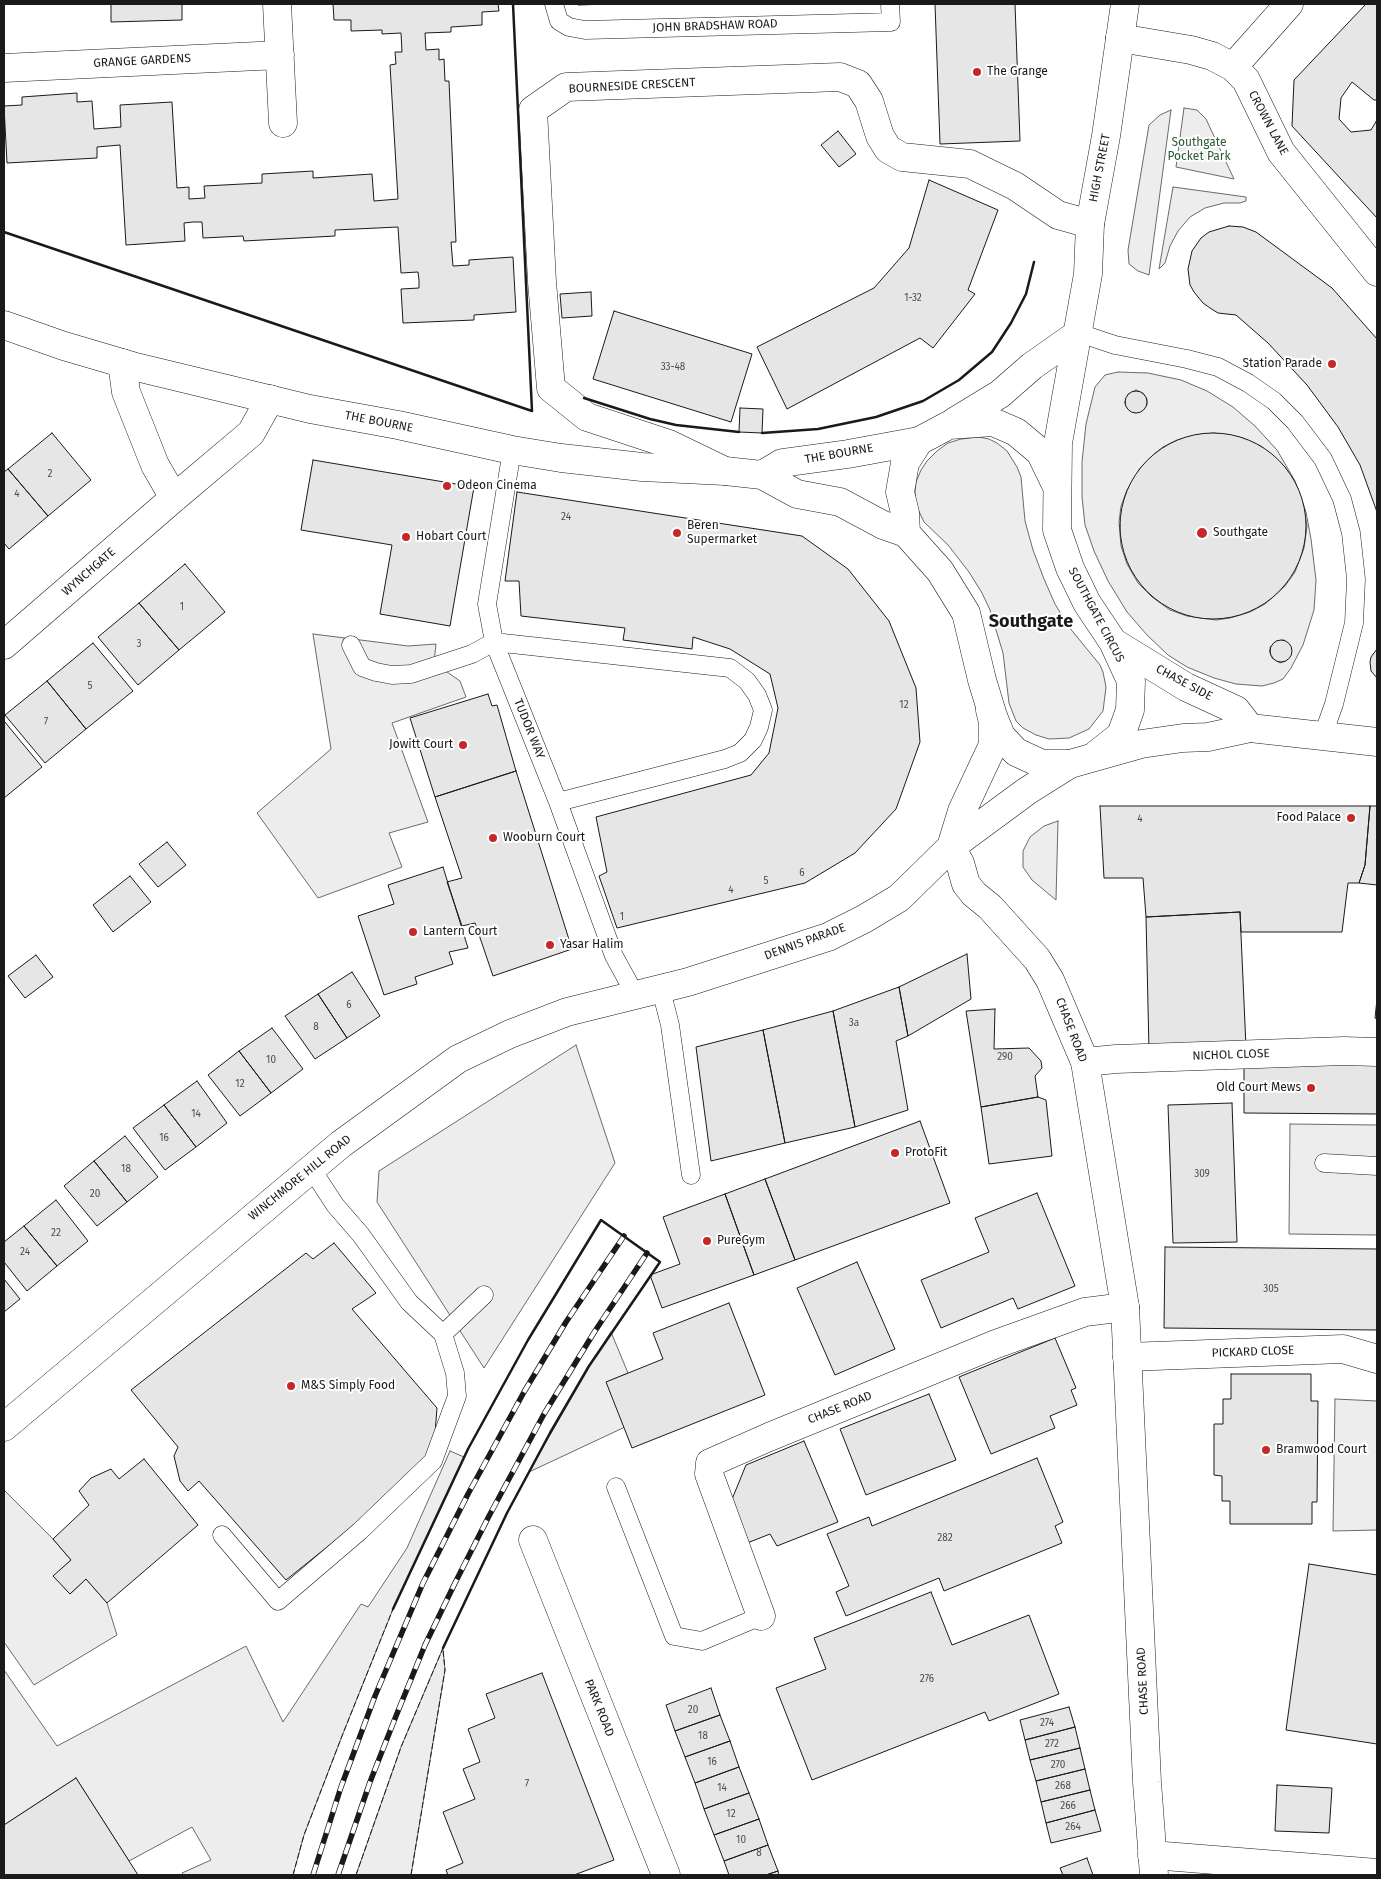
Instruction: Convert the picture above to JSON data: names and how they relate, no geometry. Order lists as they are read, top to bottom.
{
  "streets": {
    "street": [
      "GRANGE GARDENS",
      "BOURNESIDE CRESCENT",
      "CROWN LANE",
      "HIGH STREET",
      "THE BOURNE",
      "WYNCHGATE",
      "SOUTHGATE CIRCUS",
      "CHASE SIDE",
      "DENNIS PARADE",
      "CHASE ROAD",
      "NICHOL CLOSE",
      "WINCHMORE HILL ROAD",
      "PICKARD CLOSE",
      "PARK ROAD"
    ],
    "lane": ["JOHN BRADSHAW ROAD", "TUDOR WAY"]
  },
  "crossings": [
    ["BOURNESIDE CRESCENT", "HIGH STREET"],
    ["BOURNESIDE CRESCENT", "THE BOURNE"],
    ["CROWN LANE", "HIGH STREET"],
    ["HIGH STREET", "SOUTHGATE CIRCUS"],
    ["THE BOURNE", "WYNCHGATE"],
    ["THE BOURNE", "SOUTHGATE CIRCUS"],
    ["THE BOURNE", "TUDOR WAY"],
    ["SOUTHGATE CIRCUS", "CHASE SIDE"],
    ["SOUTHGATE CIRCUS", "DENNIS PARADE"],
    ["TUDOR WAY", "DENNIS PARADE"],
    ["TUDOR WAY", "WINCHMORE HILL ROAD"],
    ["DENNIS PARADE", "CHASE ROAD"],
    ["DENNIS PARADE", "WINCHMORE HILL ROAD"],
    ["CHASE ROAD", "NICHOL CLOSE"],
    ["CHASE ROAD", "PICKARD CLOSE"]
  ],
  "districts": ["Southgate"],
  "parks": ["Southgate Pocket Park"],
  "places": [
    "The Grange",
    "Station Parade",
    "Odeon Cinema",
    "Beren Supermarket",
    "Southgate",
    "Hobart Court",
    "Jowitt Court",
    "Food Palace",
    "Wooburn Court",
    "Lantern Court",
    "Yasar Halim",
    "Old Court Mews",
    "ProtoFit",
    "PureGym",
    "M&S Simply Food",
    "Bramwood Court"
  ],
  "house_numbers": [
    "1-32",
    "33-48",
    "2",
    "4",
    "24",
    "1",
    "3",
    "5",
    "12",
    "7",
    "4",
    "6",
    "5",
    "4",
    "1",
    "6",
    "3a",
    "8",
    "290",
    "10",
    "12",
    "14",
    "16",
    "18",
    "309",
    "20",
    "22",
    "24",
    "305",
    "282",
    "276",
    "20",
    "274",
    "18",
    "272",
    "16",
    "270",
    "7",
    "268",
    "14",
    "266",
    "12",
    "264",
    "10",
    "8"
  ]
}
